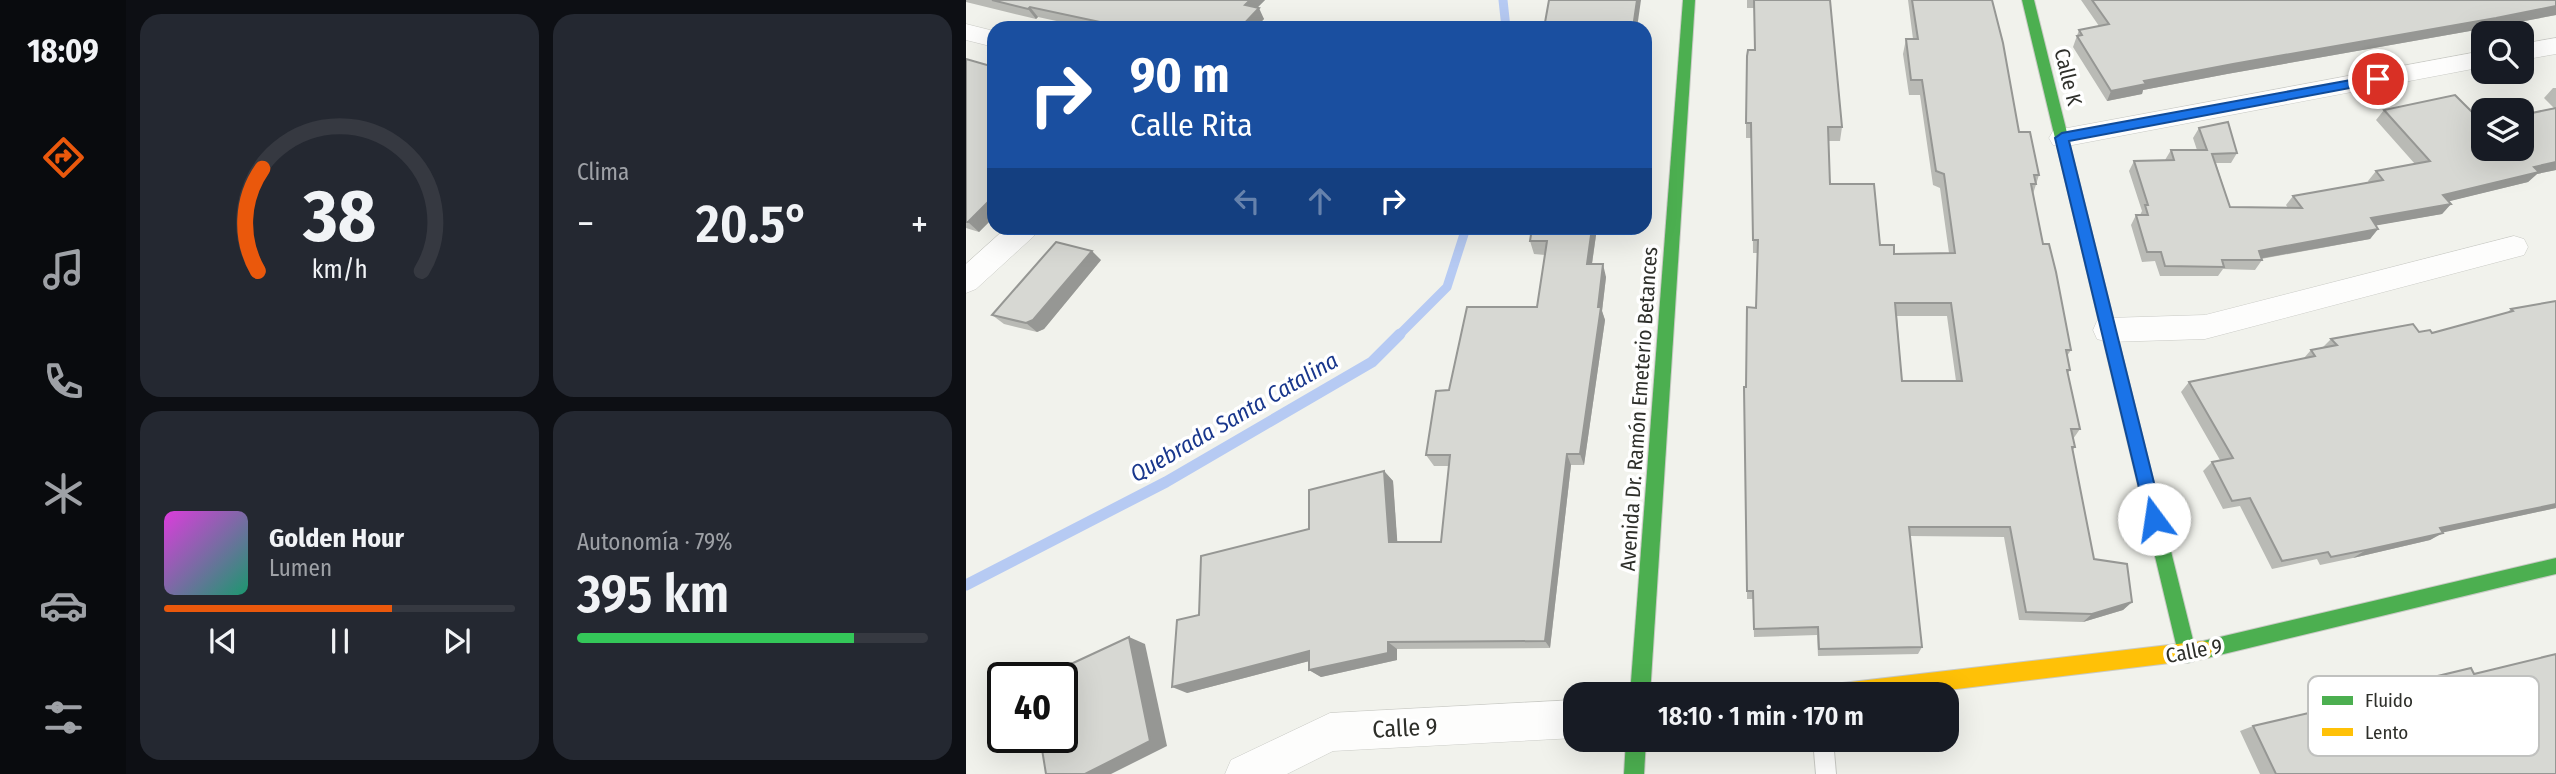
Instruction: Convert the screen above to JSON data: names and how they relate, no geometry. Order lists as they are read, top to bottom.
{
  "streets": {
    "street": ["Calle K", "Avenida Dr. Ramón Emeterio Betances", "Calle 9"]
  },
  "crossings": [
    ["Calle K", "Calle 9"]
  ],
  "water": ["Quebrada Santa Catalina"],
  "legend": ["Fluido", "Lento"],
  "page": {
    "tabs": "18:09",
    "tile": [
      "Clima",
      ["Autonomía · 79%", "395 km"]
    ],
    "turn": ["90 m", "Calle Rita"],
    "heat": ["−", "20.5°", "+"],
    "song": ["Golden Hour", "Lumen"],
    "limit": "40",
    "trip": "18:10 · 1 min · 170 m",
    "gauge": ["38", "km/h"]
  }
}
